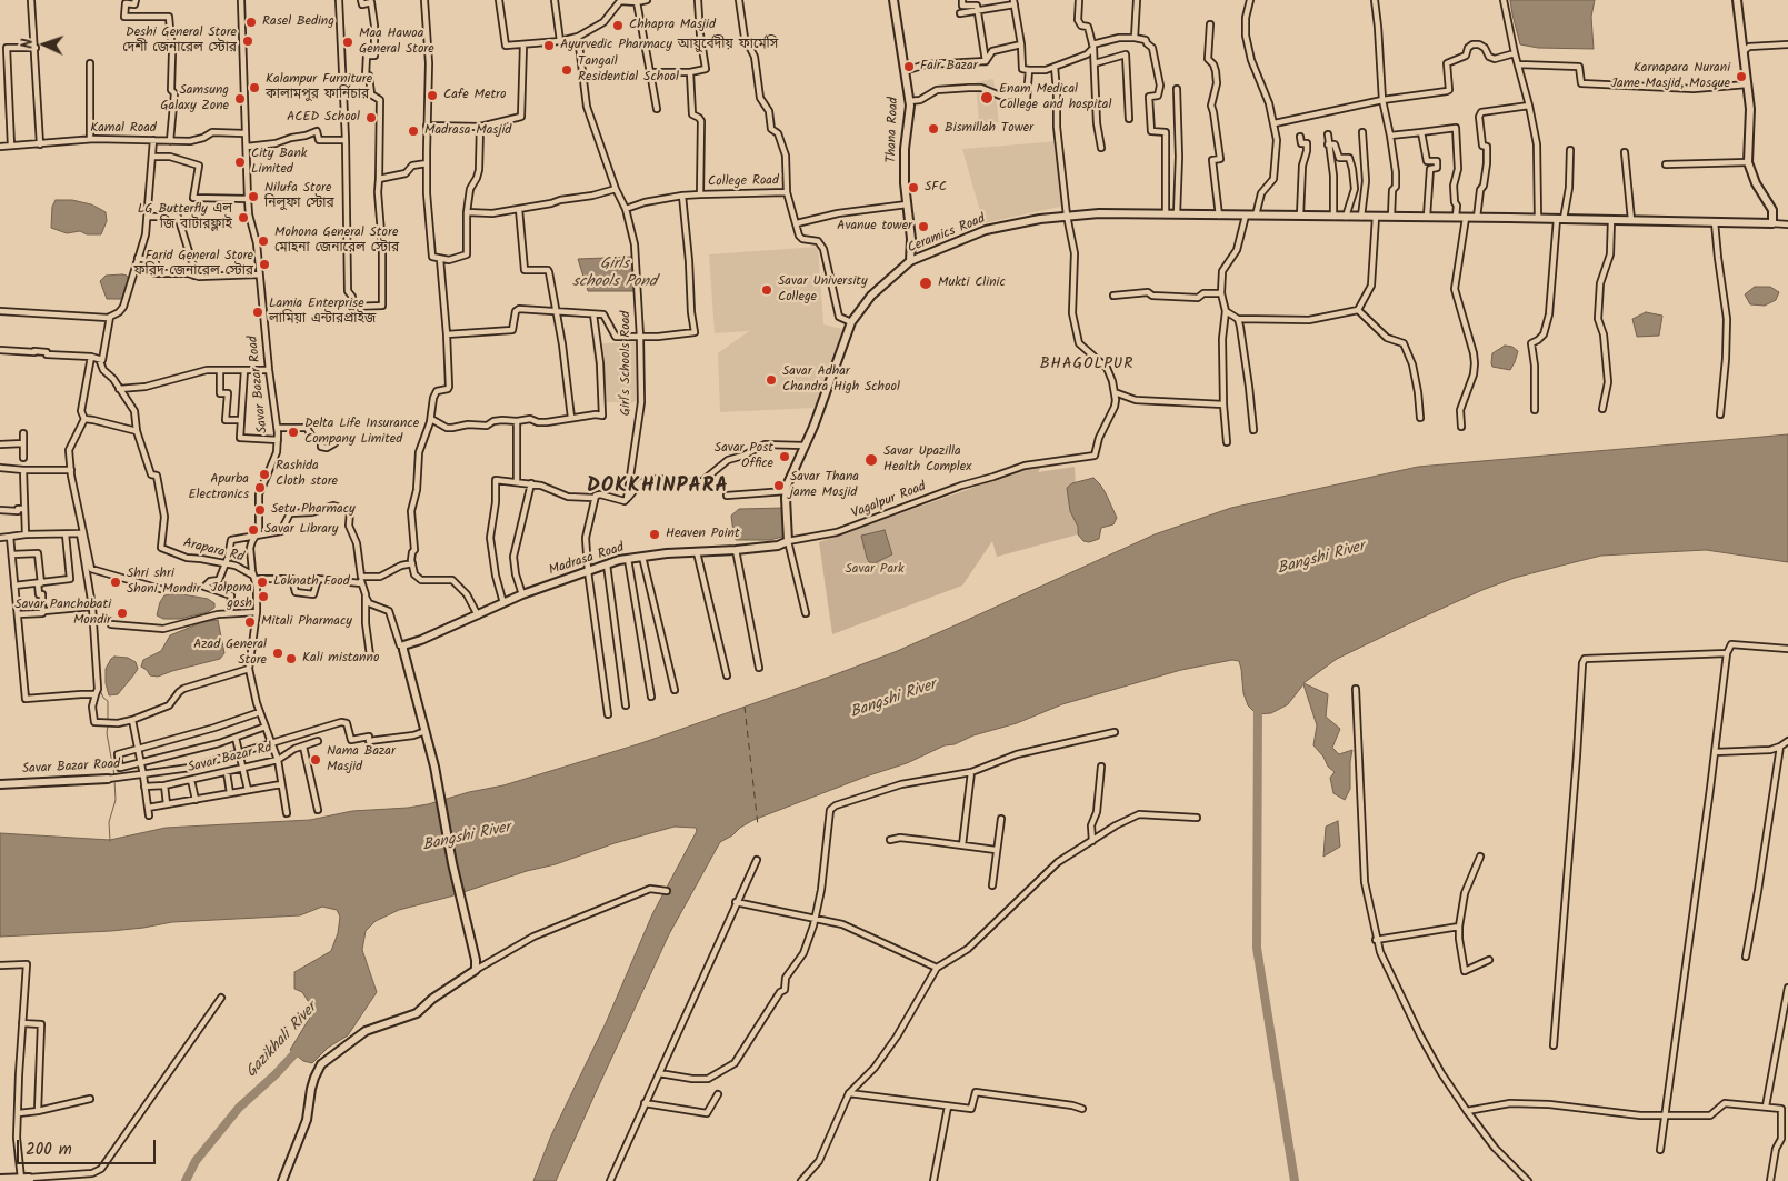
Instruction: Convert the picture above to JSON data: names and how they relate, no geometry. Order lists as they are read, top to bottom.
{
  "streets": {
    "street": [
      "Kamal Road",
      "Thana Road",
      "College Road",
      "Ceramics Road",
      "Girl's Schools Road",
      "Savar Bazar Road",
      "Vagalpur Road",
      "Arapara Rd",
      "Madrasa Road",
      "Savar Bazar Rd"
    ]
  },
  "crossings": [
    ["Kamal Road", "Savar Bazar Road"],
    ["Thana Road", "Ceramics Road"],
    ["College Road", "Ceramics Road"],
    ["Ceramics Road", "Vagalpur Road"],
    ["Ceramics Road", "Madrasa Road"],
    ["Savar Bazar Road", "Arapara Rd"],
    ["Savar Bazar Road", "Savar Bazar Rd"],
    ["Vagalpur Road", "Madrasa Road"]
  ],
  "districts": ["BHAGOLPUR", "DOKKHINPARA"],
  "water": ["Girls schools Pond", "Bangshi River", "Gazikhali River"],
  "parks": ["Savar Park"],
  "places": [
    "Rasel Beding",
    "Chhapra Masjid",
    "Deshi General Store দেশী জেনারেল স্টোর",
    "Maa Hawoa General Store",
    "Ayurvedic Pharmacy আয়ুর্বেদীয় ফার্মেসি",
    "Fair Bazar",
    "Tangail Residential School",
    "Karnapara Nurani Jame Masjid, Mosque",
    "Kalampur Furniture কালামপুর ফার্নিচার",
    "Cafe Metro",
    "Enam Medical College and hospital",
    "Samsung Galaxy Zone",
    "ACED School",
    "Bismillah Tower",
    "Madrasa Masjid",
    "City Bank Limited",
    "SFC",
    "Nilufa Store নিলুফা স্টোর",
    "LG Butterfly এল জি বাটারফ্লাই",
    "Avanue tower",
    "Mohona General Store মোহনা জেনারেল স্টোর",
    "Farid General Store ফরিদ জেনারেল স্টোর",
    "Mukti Clinic",
    "Savar University College",
    "Lamia Enterprise লামিয়া এন্টারপ্রাইজ",
    "Savar Adhar Chandra High School",
    "Delta Life Insurance Company Limited",
    "Savar Post Office",
    "Savar Upazilla Health Complex",
    "Rashida Cloth store",
    "Savar Thana jame Mosjid",
    "Apurba Electronics",
    "Setu Pharmacy",
    "Savar Library",
    "Heaven Point",
    "Shri shri Shoni Mondir",
    "Loknath Food",
    "Jolpona gosh",
    "Savar Panchobati Mondir",
    "Mitali Pharmacy",
    "Azad General Store",
    "Kali mistanno",
    "Nama Bazar Masjid"
  ],
  "scale_bar": "200 m",
  "north": "left"
}
